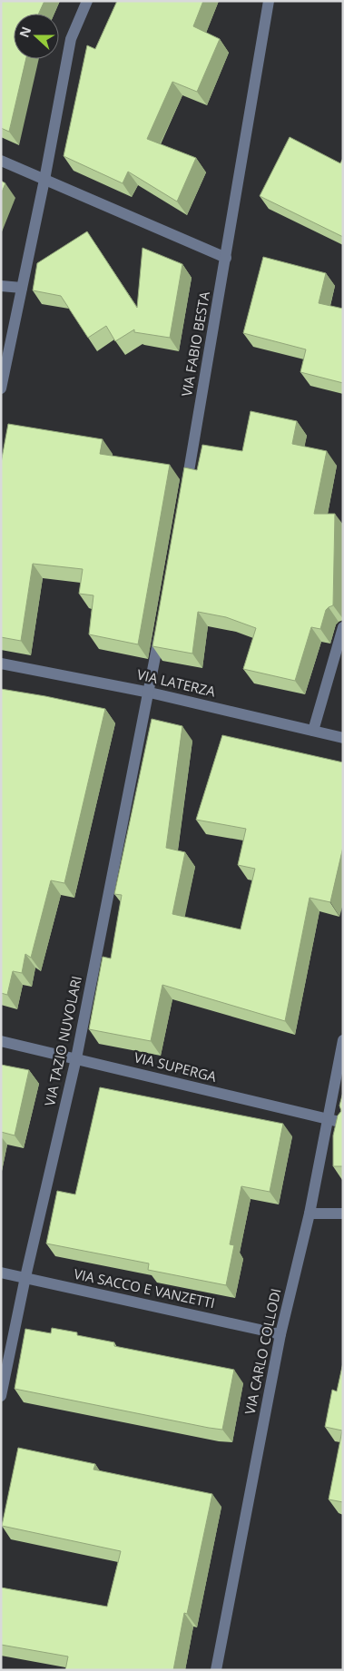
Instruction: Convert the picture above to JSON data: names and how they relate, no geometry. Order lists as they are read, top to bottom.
{
  "streets": {
    "street": [
      "VIA FABIO BESTA",
      "VIA LATERZA",
      "VIA TAZIO NUVOLARI",
      "VIA SUPERGA",
      "VIA SACCO E VANZETTI",
      "VIA CARLO COLLODI"
    ]
  },
  "crossings": [
    ["VIA LATERZA", "VIA TAZIO NUVOLARI"],
    ["VIA TAZIO NUVOLARI", "VIA SUPERGA"],
    ["VIA TAZIO NUVOLARI", "VIA SACCO E VANZETTI"],
    ["VIA SUPERGA", "VIA CARLO COLLODI"],
    ["VIA SACCO E VANZETTI", "VIA CARLO COLLODI"]
  ],
  "north": "left"
}
